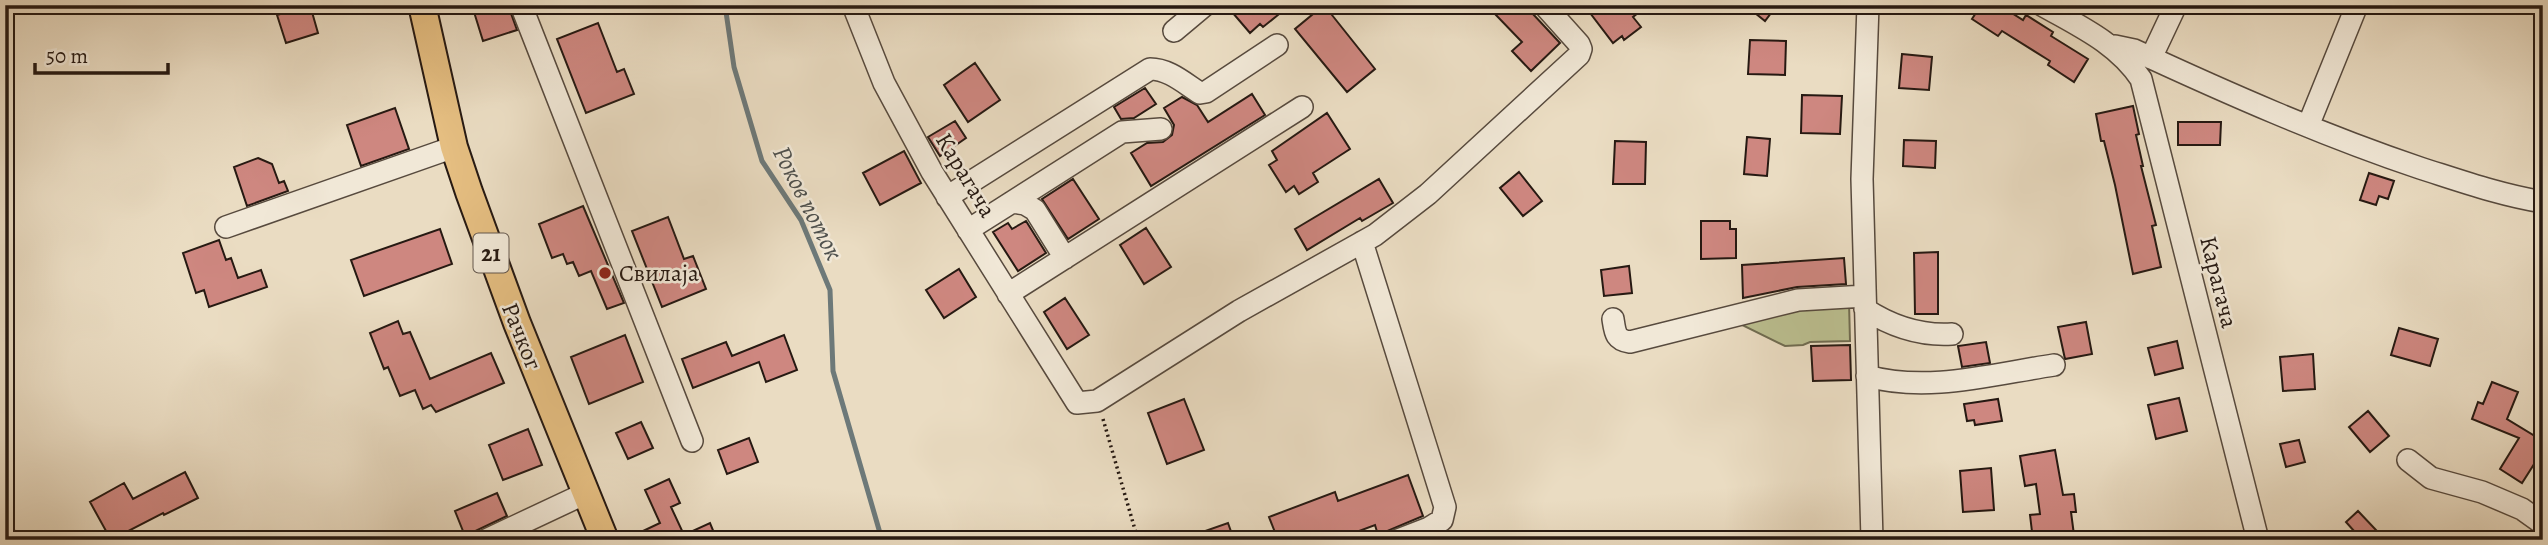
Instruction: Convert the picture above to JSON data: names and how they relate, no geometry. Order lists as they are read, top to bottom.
{
  "streets": {
    "main road": ["21", "Рачког"],
    "street": ["Карагача"]
  },
  "water": ["Роков поток"],
  "places": ["Свилаја"],
  "scale_bar": "50 m"
}
